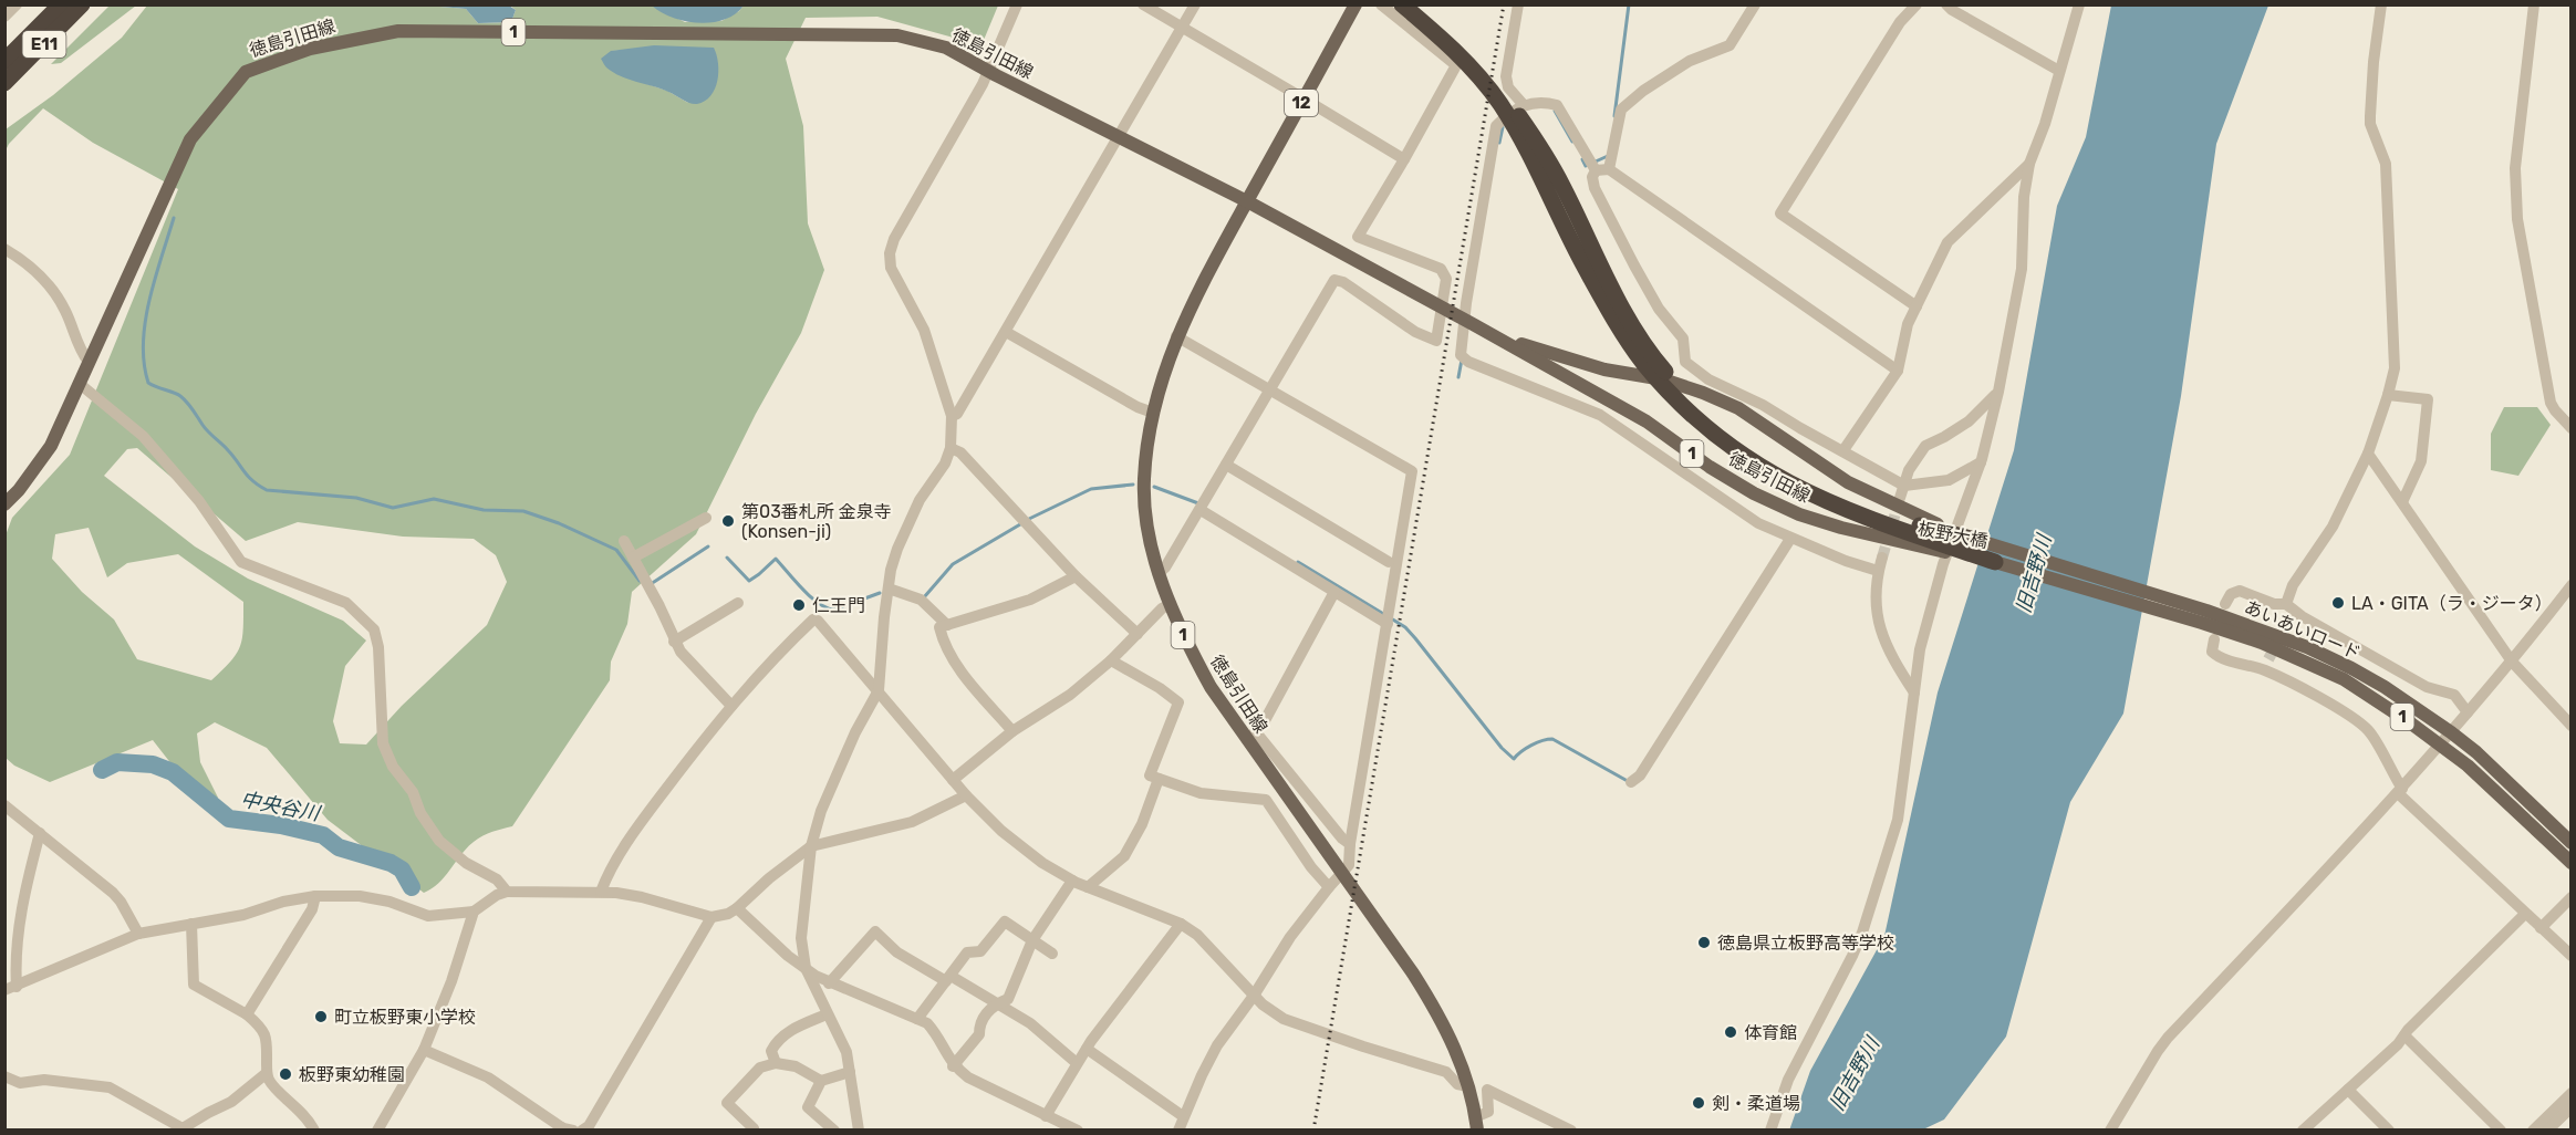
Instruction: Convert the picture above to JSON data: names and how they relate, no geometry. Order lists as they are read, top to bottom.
{
  "streets": {
    "highway": ["E11"],
    "main road": [
      "1",
      "徳島引田線",
      "12",
      "あいあいロード"
    ]
  },
  "crossings": [
    ["徳島引田線", "12"]
  ],
  "water": ["旧吉野川", "中央谷川"],
  "places": [
    "第03番札所 金泉寺 (Konsen-ji)",
    "LA・GITA（ラ・ジータ）",
    "仁王門",
    "徳島県立板野高等学校",
    "町立板野東小学校",
    "体育館",
    "板野東幼稚園",
    "剣・柔道場"
  ]
}
